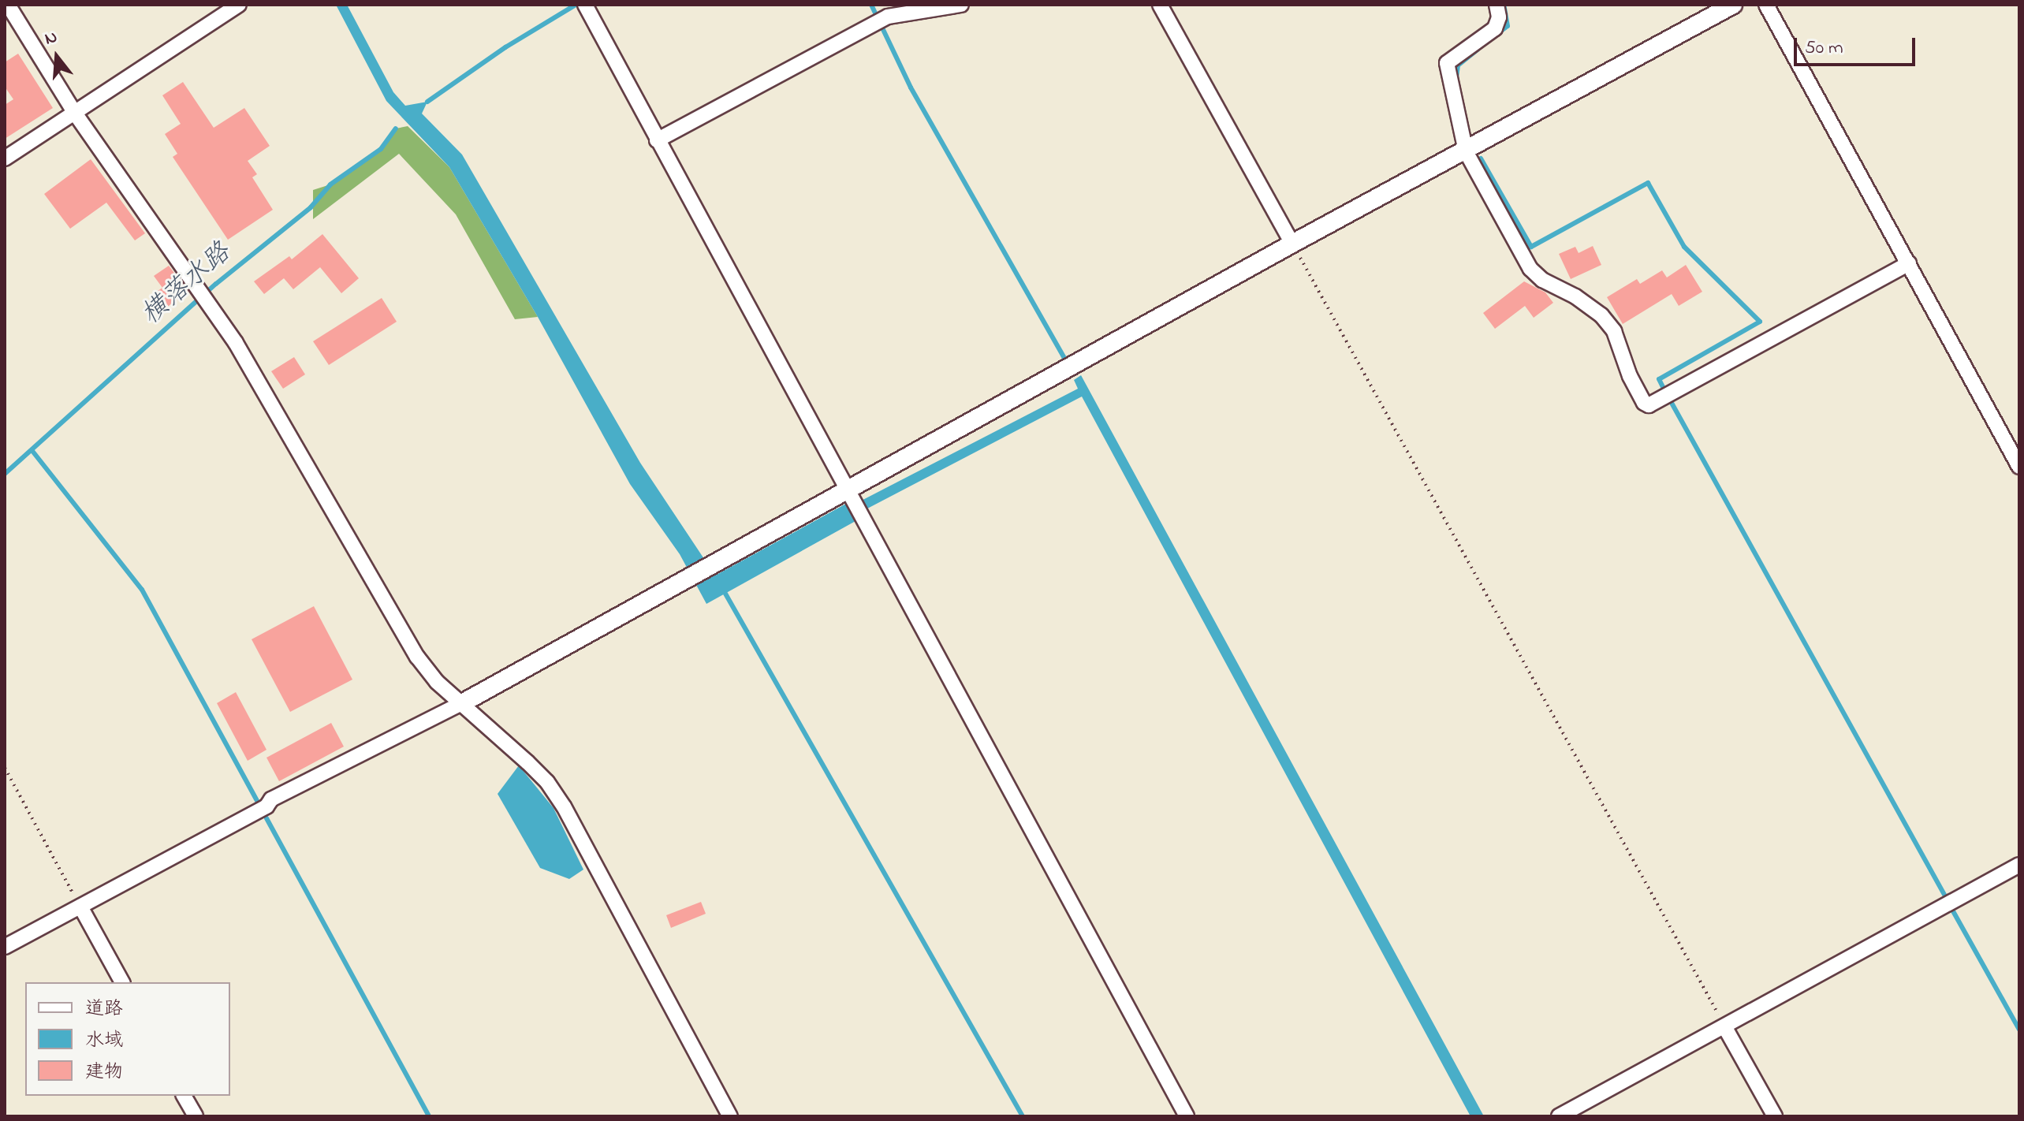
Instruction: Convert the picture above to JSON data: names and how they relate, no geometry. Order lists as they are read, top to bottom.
{
  "water": ["横落水路"],
  "legend": ["道路", "水域", "建物"],
  "scale_bar": "50 m",
  "north": "top"
}
